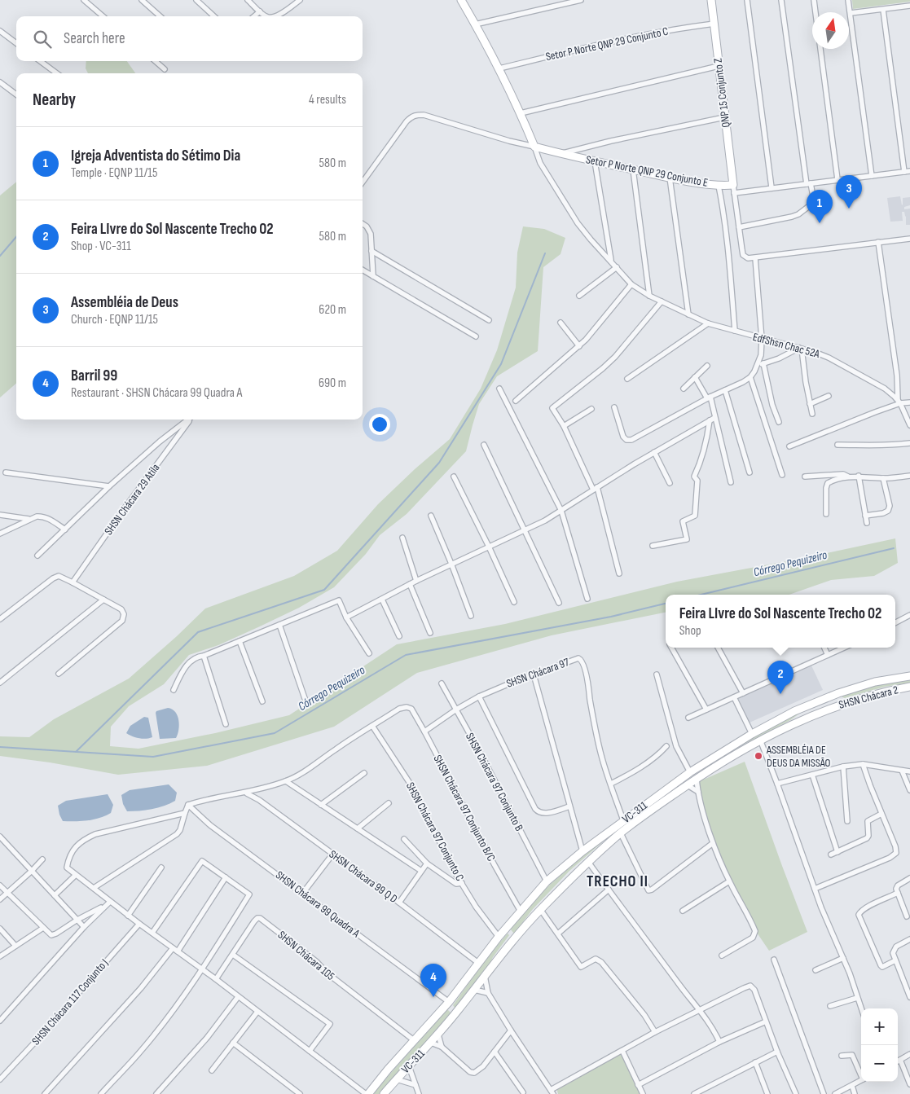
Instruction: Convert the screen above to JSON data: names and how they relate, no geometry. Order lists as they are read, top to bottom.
{
  "streets": {
    "main road": [
      "QNP 15 Conjunto Z",
      "Setor P Norte QNP 29 Conjunto E",
      "SHSN Chácara 2",
      "VC-311"
    ],
    "street": [
      "Setor P Norte QNP 29 Conjunto C",
      "EdfShsn Chac 52A",
      "SHSN Chácara 29 Atila",
      "SHSN Chácara 97",
      "SHSN Chácara 97 Conjunto B",
      "SHSN Chácara 97 Conjunto B/C",
      "SHSN Chácara 97 Conjunto C",
      "SHSN Chácara 99 Q D",
      "SHSN Chácara 99 Quadra A",
      "SHSN Chácara 105",
      "SHSN Chácara 117 Conjunto J"
    ]
  },
  "crossings": [
    ["Setor P Norte QNP 29 Conjunto C", "QNP 15 Conjunto Z"],
    ["QNP 15 Conjunto Z", "Setor P Norte QNP 29 Conjunto E"],
    ["Setor P Norte QNP 29 Conjunto E", "EdfShsn Chac 52A"],
    ["SHSN Chácara 97", "SHSN Chácara 97 Conjunto B"],
    ["SHSN Chácara 97", "SHSN Chácara 97 Conjunto B/C"],
    ["SHSN Chácara 97", "VC-311"],
    ["SHSN Chácara 2", "VC-311"],
    ["SHSN Chácara 97 Conjunto B", "VC-311"],
    ["SHSN Chácara 97 Conjunto B/C", "VC-311"],
    ["SHSN Chácara 97 Conjunto B/C", "SHSN Chácara 97 Conjunto C"],
    ["VC-311", "SHSN Chácara 97 Conjunto C"],
    ["VC-311", "SHSN Chácara 99 Q D"],
    ["VC-311", "SHSN Chácara 99 Quadra A"],
    ["VC-311", "SHSN Chácara 105"]
  ],
  "districts": ["TRECHO II"],
  "water": ["Córrego Pequizeiro"],
  "places": ["ASSEMBLÉIA DE DEUS DA MISSÃO"],
  "north": "top",
  "page": {
    "search": "Search here",
    "heading": ["Nearby", "4 results"],
    "list": [
      {
        "mark": "1",
        "name": "Igreja Adventista do Sétimo Dia",
        "note": "Temple · EQNP 11/15",
        "value": "580 m"
      },
      {
        "mark": "2",
        "name": "Feira LIvre do Sol Nascente Trecho 02",
        "note": "Shop · VC-311",
        "value": "580 m"
      },
      {
        "mark": "3",
        "name": "Assembléia de Deus",
        "note": "Church · EQNP 11/15",
        "value": "620 m"
      },
      {
        "mark": "4",
        "name": "Barril 99",
        "note": "Restaurant · SHSN Chácara 99 Quadra A",
        "value": "690 m"
      }
    ],
    "pins": [
      "3",
      "1",
      "2",
      "4"
    ],
    "popup": ["Feira LIvre do Sol Nascente Trecho 02", "Shop"],
    "map_buttons": ["+", "−"]
  }
}
